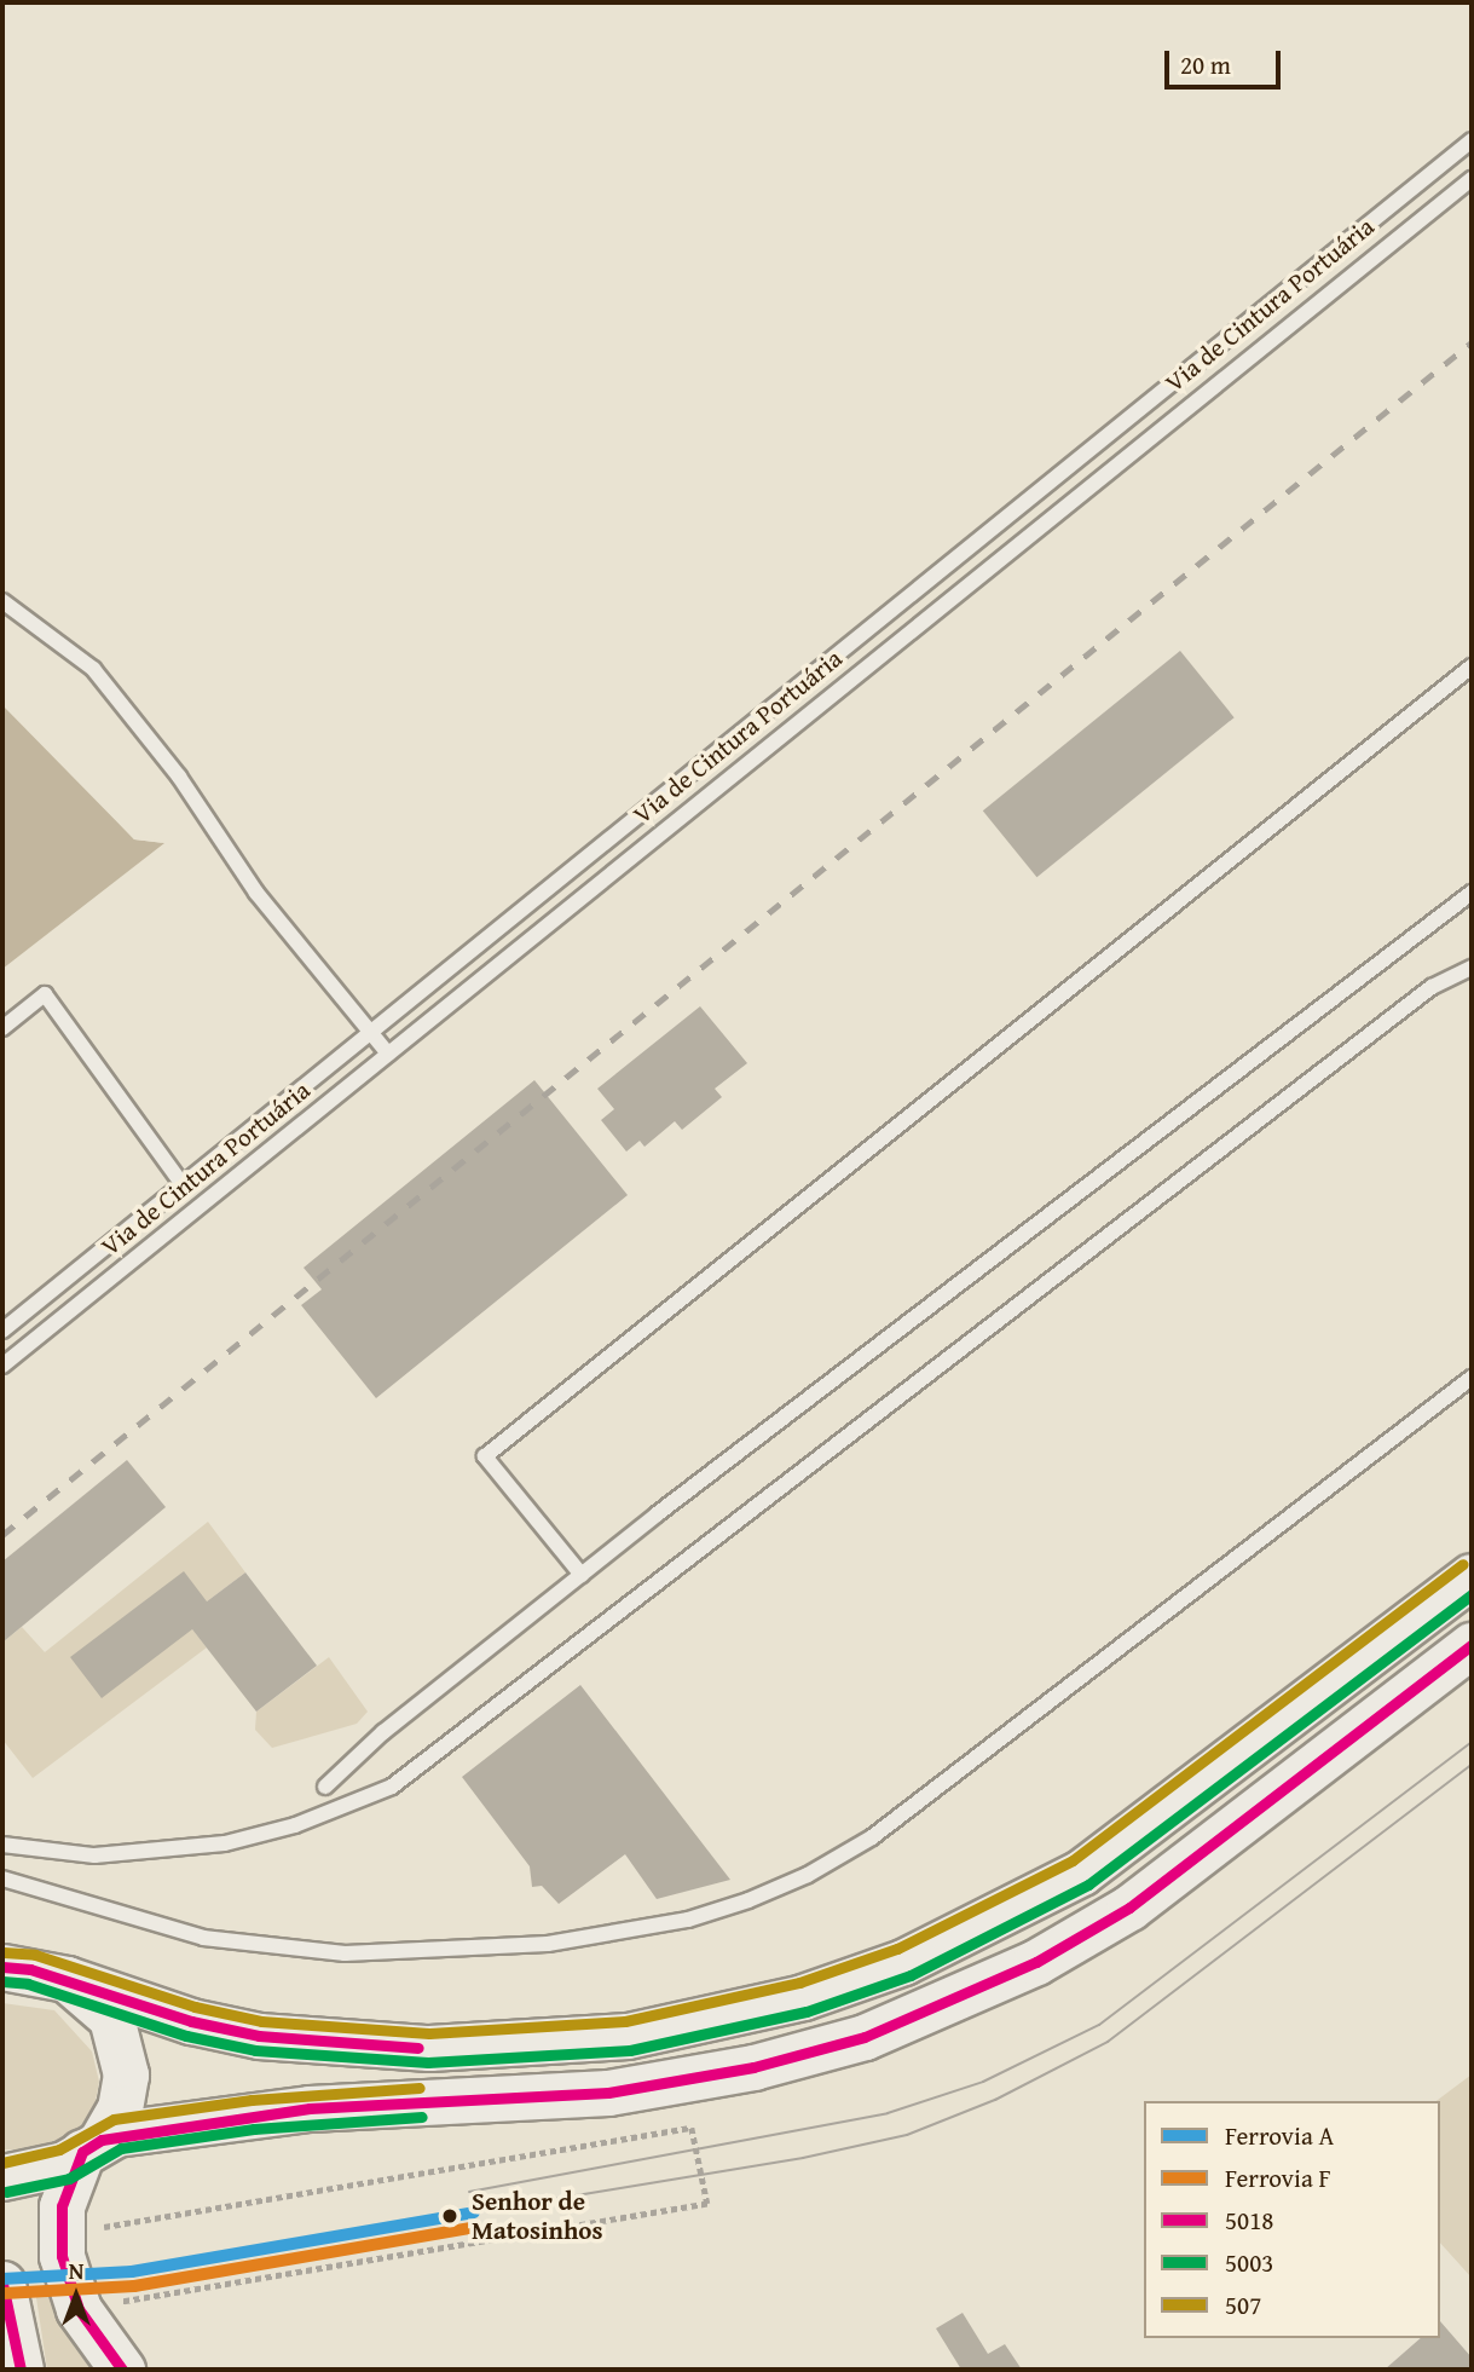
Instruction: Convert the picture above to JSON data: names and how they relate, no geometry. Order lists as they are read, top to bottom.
{
  "streets": {
    "lane": ["Via de Cintura Portuária"]
  },
  "places": ["Senhor de Matosinhos"],
  "lines": [
    "transit line 507",
    "transit line 5003",
    "transit line 5018",
    "rail line A",
    "rail line F"
  ],
  "legend": [
    "Ferrovia A",
    "Ferrovia F",
    "5018",
    "5003",
    "507"
  ],
  "scale_bar": "20 m",
  "north": "top"
}
